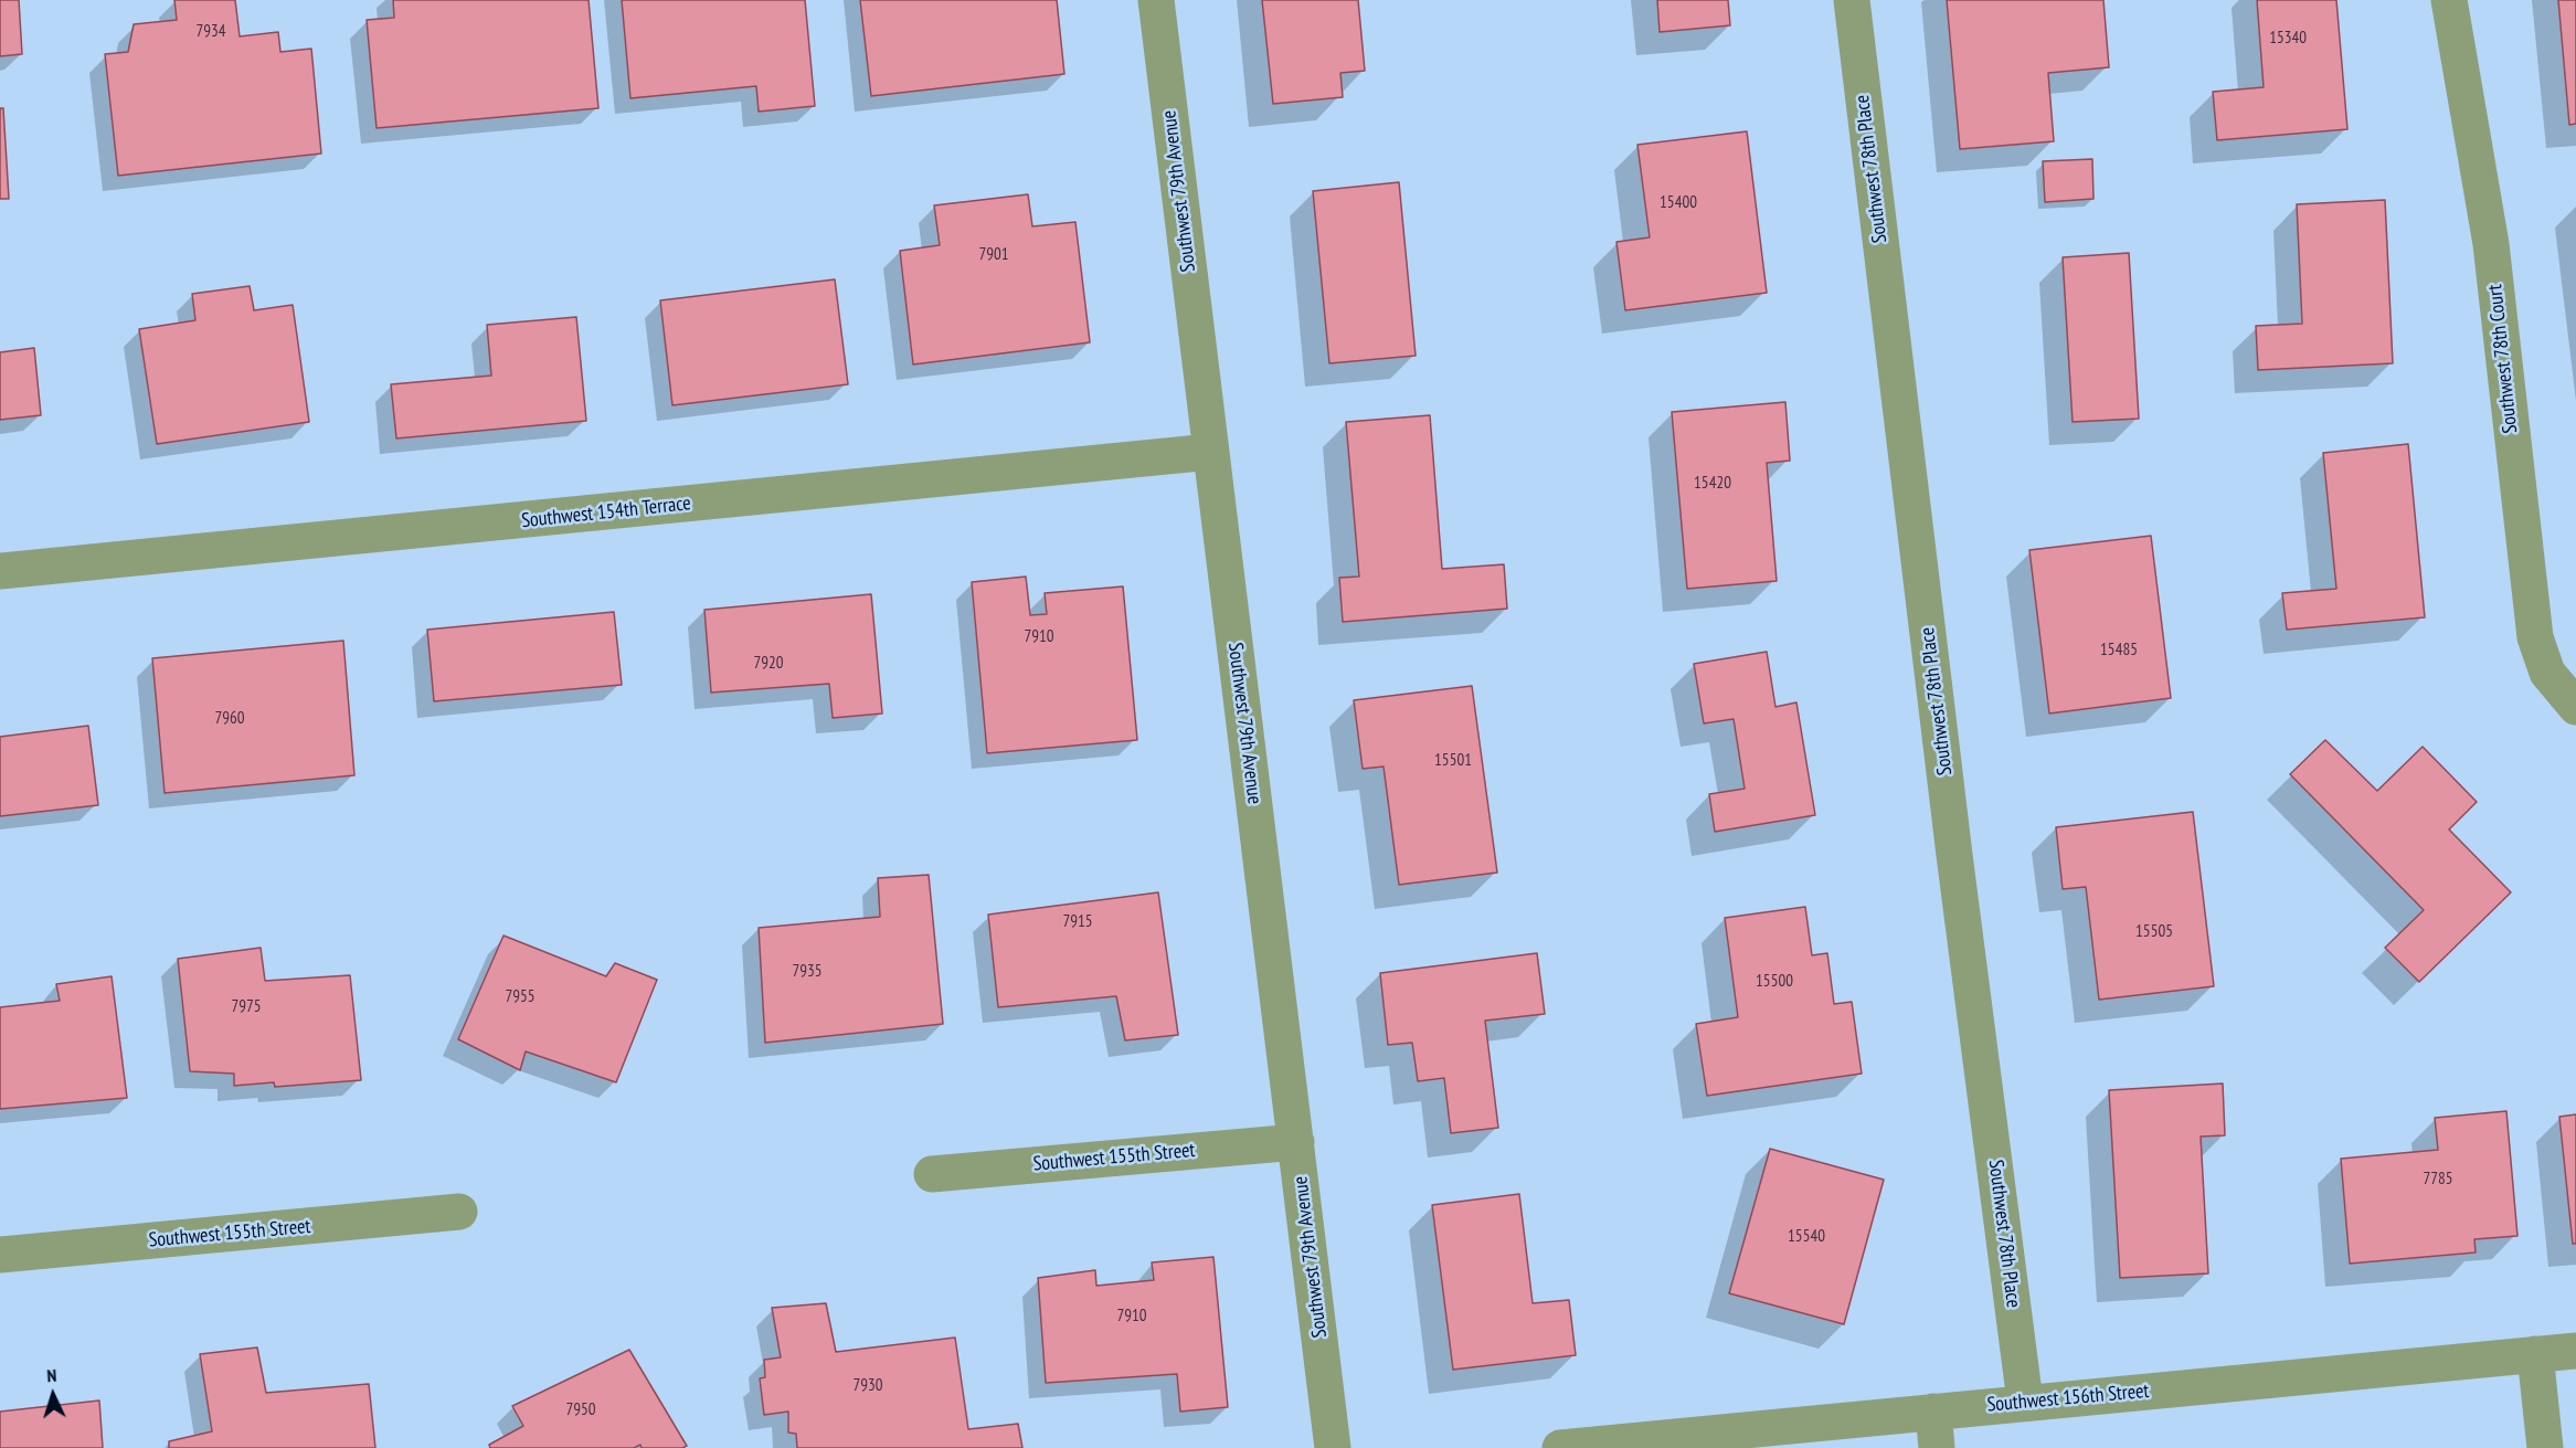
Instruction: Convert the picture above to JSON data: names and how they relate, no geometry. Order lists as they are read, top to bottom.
{
  "streets": {
    "street": [
      "Southwest 78th Place",
      "Southwest 79th Avenue",
      "Southwest 78th Court",
      "Southwest 154th Terrace",
      "Southwest 155th Street",
      "Southwest 156th Street"
    ]
  },
  "crossings": [
    ["Southwest 78th Place", "Southwest 156th Street"],
    ["Southwest 79th Avenue", "Southwest 154th Terrace"],
    ["Southwest 79th Avenue", "Southwest 155th Street"]
  ],
  "house_numbers": [
    "7934",
    "15340",
    "15400",
    "7901",
    "15420",
    "7910",
    "15485",
    "7920",
    "7960",
    "15501",
    "7915",
    "15505",
    "7935",
    "15500",
    "7955",
    "7975",
    "7785",
    "15540",
    "7910",
    "7930",
    "7950"
  ],
  "north": "top"
}
